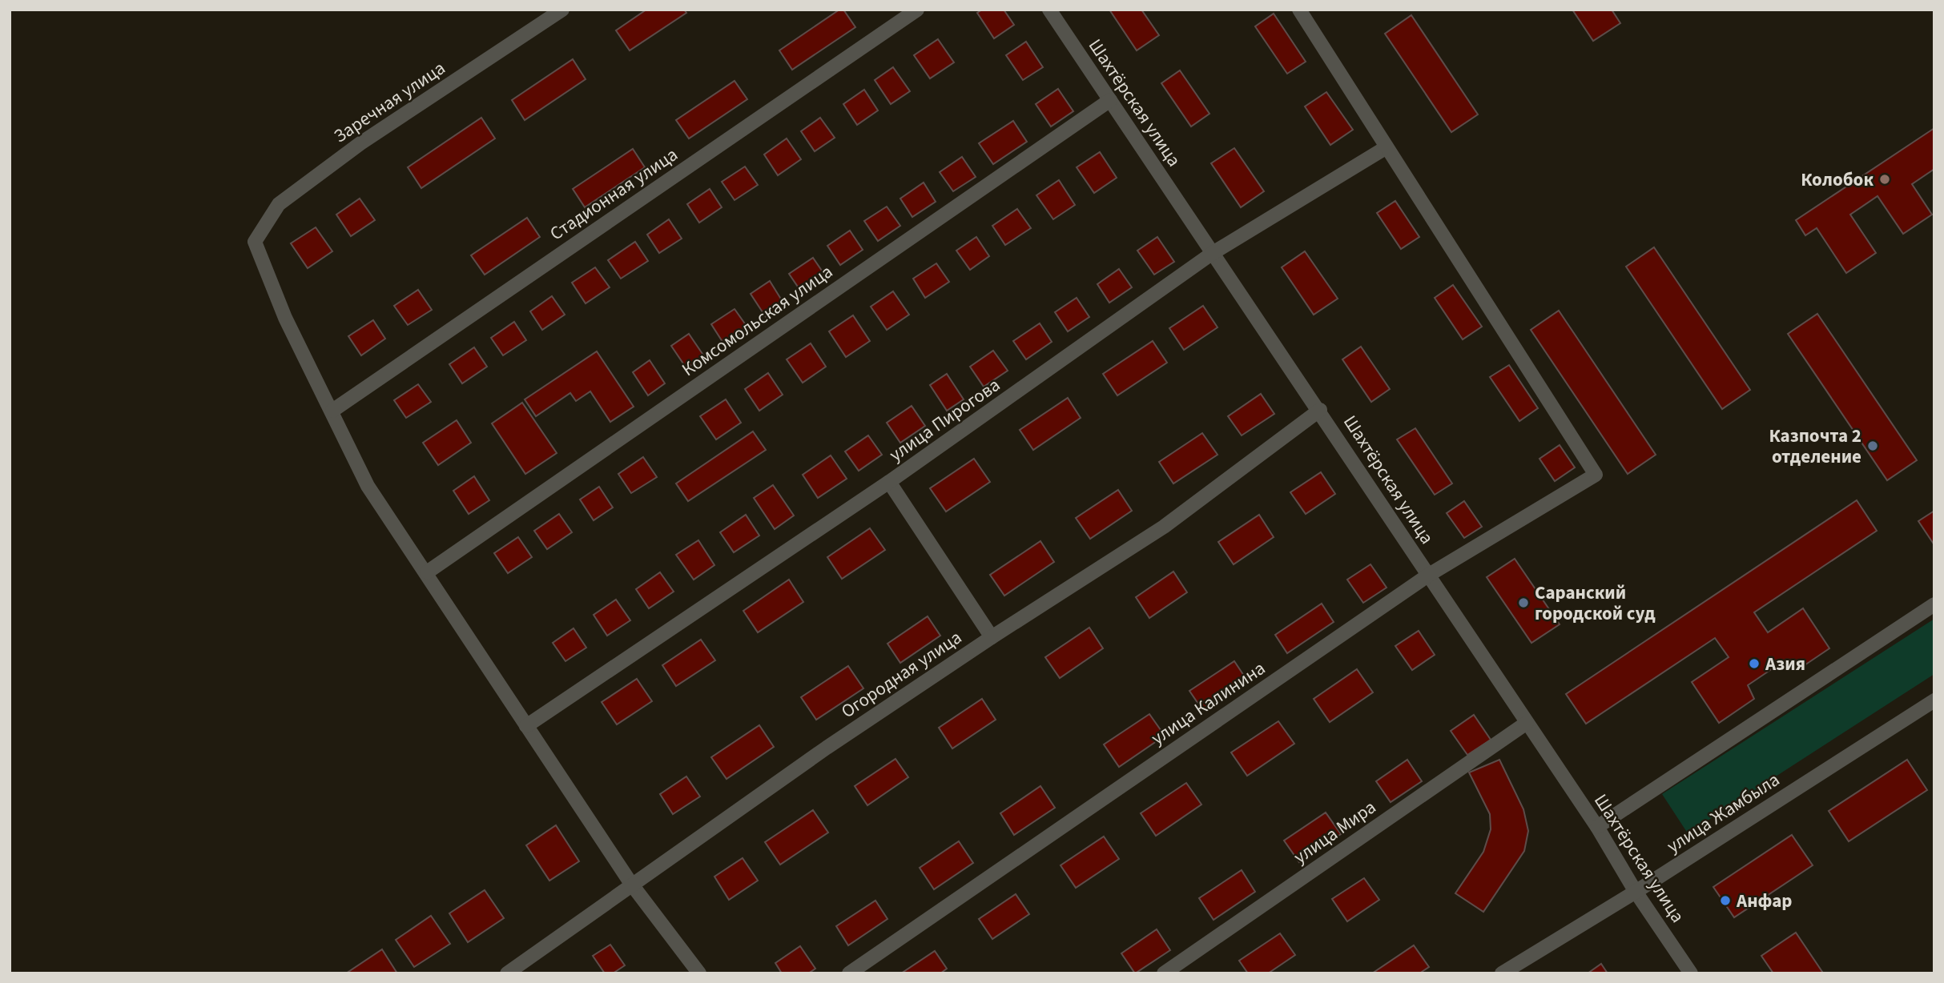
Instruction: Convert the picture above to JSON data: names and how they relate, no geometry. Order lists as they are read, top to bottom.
{
  "streets": {
    "street": [
      "Заречная улица",
      "Шахтёрская улица",
      "Стадионная улица",
      "Комсомольская улица",
      "улица Пирогова",
      "Огородная улица",
      "улица Калинина",
      "улица Жамбыла",
      "улица Мира"
    ]
  },
  "crossings": [
    ["Заречная улица", "Стадионная улица"],
    ["Шахтёрская улица", "Комсомольская улица"],
    ["Шахтёрская улица", "улица Пирогова"],
    ["Шахтёрская улица", "Огородная улица"],
    ["Шахтёрская улица", "улица Калинина"],
    ["Шахтёрская улица", "улица Жамбыла"],
    ["Шахтёрская улица", "улица Мира"],
    ["улица Пирогова", "улица Калинина"]
  ],
  "places": [
    "Колобок",
    "Казпочта 2 отделение",
    "Саранский городской суд",
    "Азия",
    "Анфар"
  ]
}
